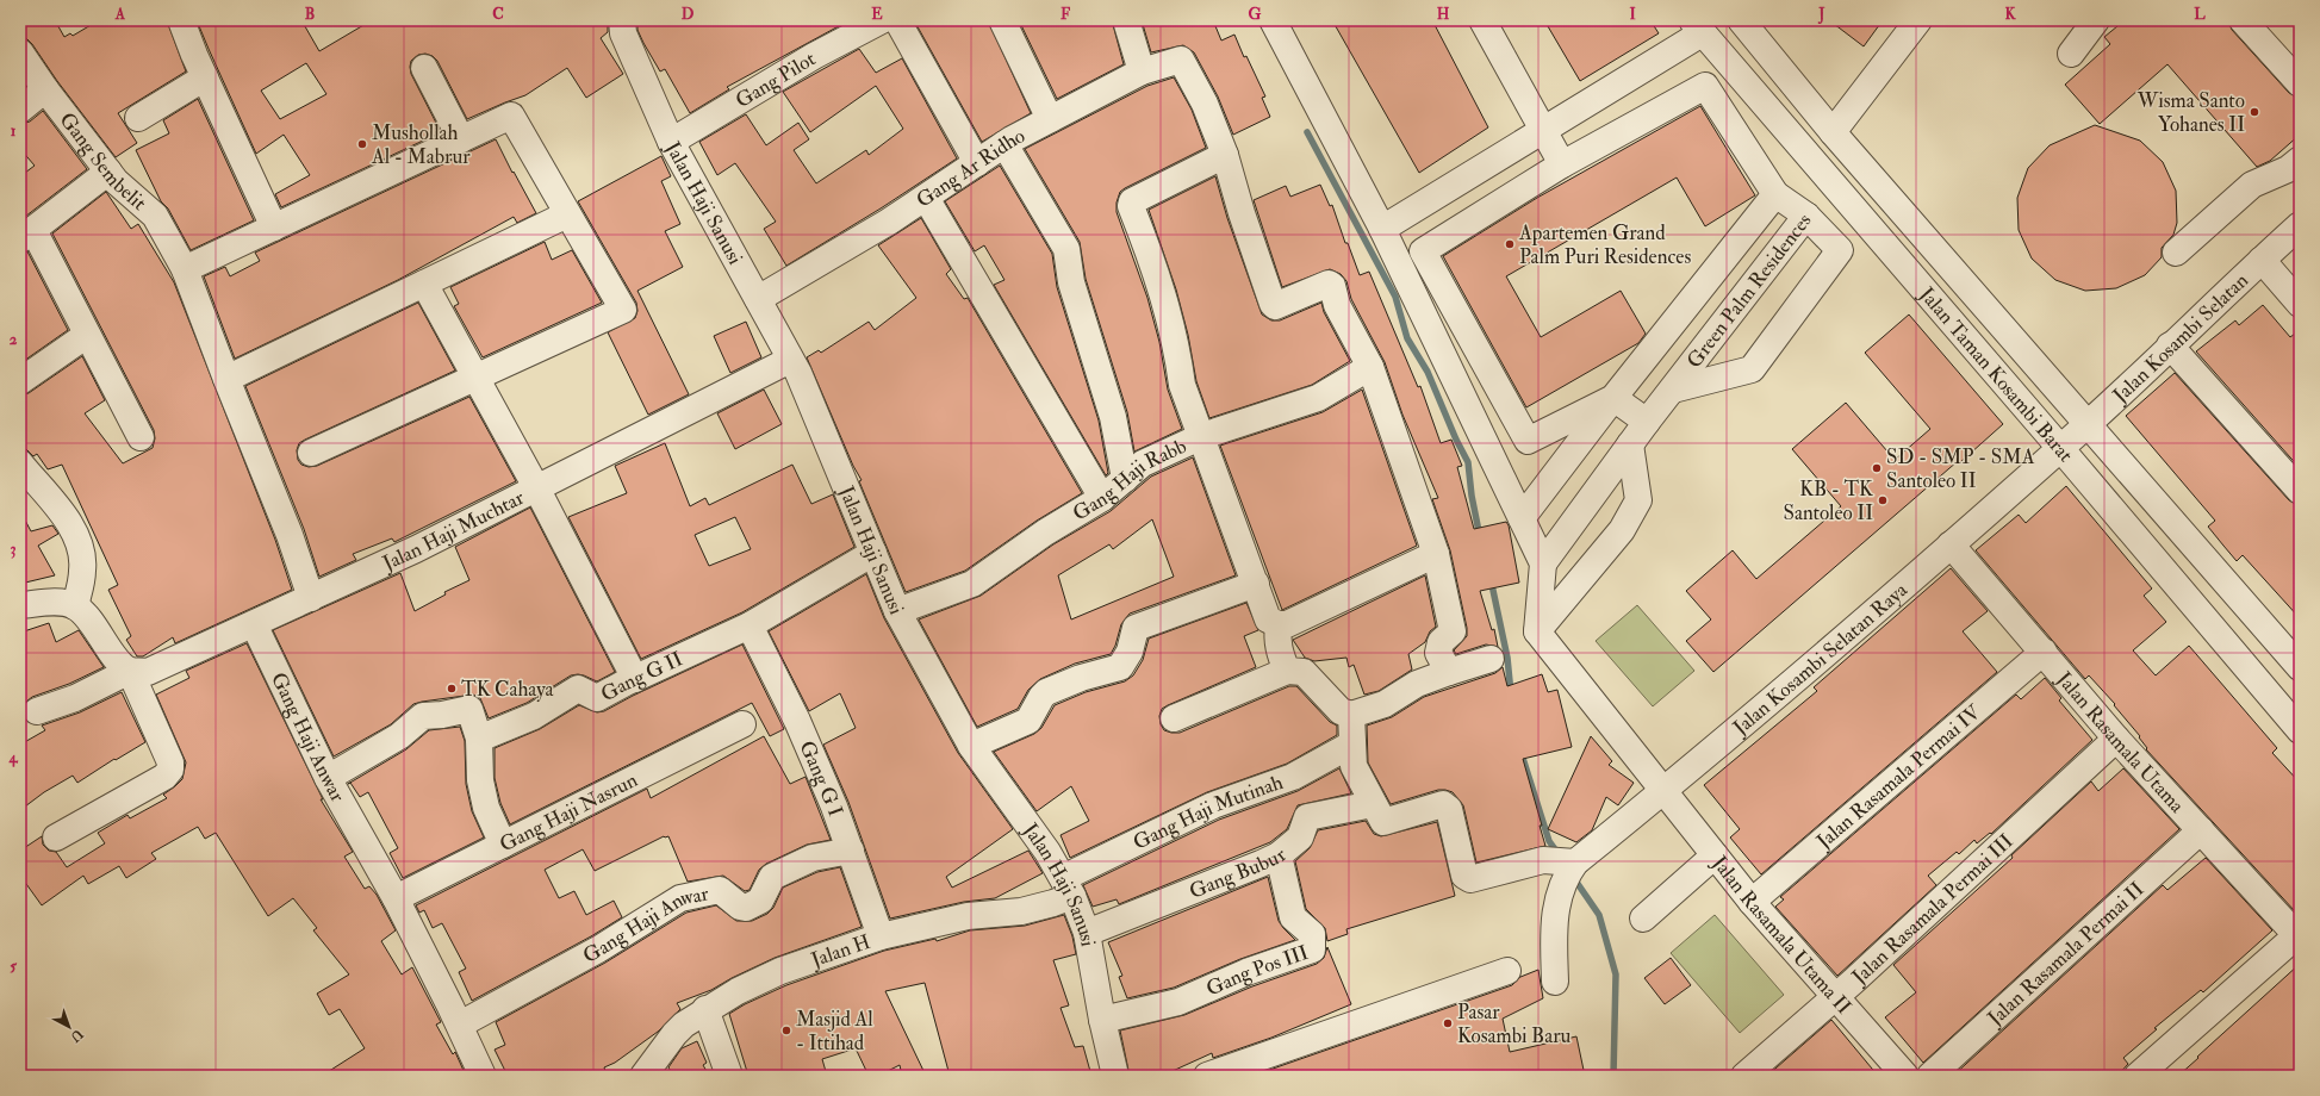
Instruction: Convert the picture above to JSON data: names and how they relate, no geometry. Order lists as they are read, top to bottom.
{
  "streets": {
    "street": [
      "Gang Pilot",
      "Gang Sembelit",
      "Gang Ar Ridho",
      "Jalan Haji Sanusi",
      "Green Palm Residences",
      "Jalan Kosambi Selatan",
      "Jalan Taman Kosambi Barat",
      "Gang Haji Rabb",
      "Jalan Haji Muchtar",
      "Jalan Kosambi Selatan Raya",
      "Gang G II",
      "Gang Haji Anwar",
      "Jalan Rasamala Utama",
      "Jalan Rasamala Permai IV",
      "Gang G I",
      "Gang Haji Nasrun",
      "Gang Haji Mutinah",
      "Gang Bubur",
      "Jalan Rasamala Permai III",
      "Jalan Rasamala Utama II",
      "Jalan H",
      "Jalan Rasamala Permai II",
      "Gang Pos III"
    ]
  },
  "crossings": [
    ["Gang Pilot", "Jalan Haji Sanusi"],
    ["Gang Sembelit", "Jalan Haji Muchtar"],
    ["Gang Ar Ridho", "Jalan Haji Sanusi"],
    ["Jalan Haji Sanusi", "Gang Haji Rabb"],
    ["Jalan Haji Sanusi", "Gang G II"],
    ["Jalan Haji Sanusi", "Gang Haji Mutinah"],
    ["Jalan Haji Sanusi", "Gang Bubur"],
    ["Jalan Haji Sanusi", "Jalan H"],
    ["Jalan Haji Sanusi", "Gang Pos III"],
    ["Jalan Kosambi Selatan", "Jalan Taman Kosambi Barat"],
    ["Jalan Kosambi Selatan", "Jalan Kosambi Selatan Raya"],
    ["Jalan Taman Kosambi Barat", "Jalan Kosambi Selatan Raya"],
    ["Jalan Haji Muchtar", "Gang Haji Anwar"],
    ["Jalan Kosambi Selatan Raya", "Jalan Rasamala Utama"],
    ["Jalan Kosambi Selatan Raya", "Jalan Rasamala Utama II"],
    ["Gang G II", "Gang G I"],
    ["Gang Haji Anwar", "Gang G I"],
    ["Gang Haji Anwar", "Gang Haji Nasrun"],
    ["Jalan Rasamala Utama", "Jalan Rasamala Permai IV"],
    ["Jalan Rasamala Utama", "Jalan Rasamala Permai III"],
    ["Jalan Rasamala Utama", "Jalan Rasamala Permai II"],
    ["Jalan Rasamala Permai IV", "Jalan Rasamala Utama II"],
    ["Gang G I", "Jalan H"],
    ["Gang Haji Mutinah", "Jalan H"],
    ["Gang Bubur", "Gang Pos III"],
    ["Jalan Rasamala Permai III", "Jalan Rasamala Utama II"]
  ],
  "places": [
    "Wisma Santo Yohanes II",
    "Mushollah Al - Mabrur",
    "Apartemen Grand Palm Puri Residences",
    "SD - SMP - SMA Santoleo II",
    "KB - TK Santoleo II",
    "TK Cahaya",
    "Pasar Kosambi Baru",
    "Masjid Al - Ittihad"
  ],
  "north": "bottom right",
  "grid": {
    "columns": [
      "A",
      "B",
      "C",
      "D",
      "E",
      "F",
      "G",
      "H",
      "I",
      "J",
      "K",
      "L"
    ],
    "rows": [
      "1",
      "2",
      "3",
      "4",
      "5"
    ]
  }
}
